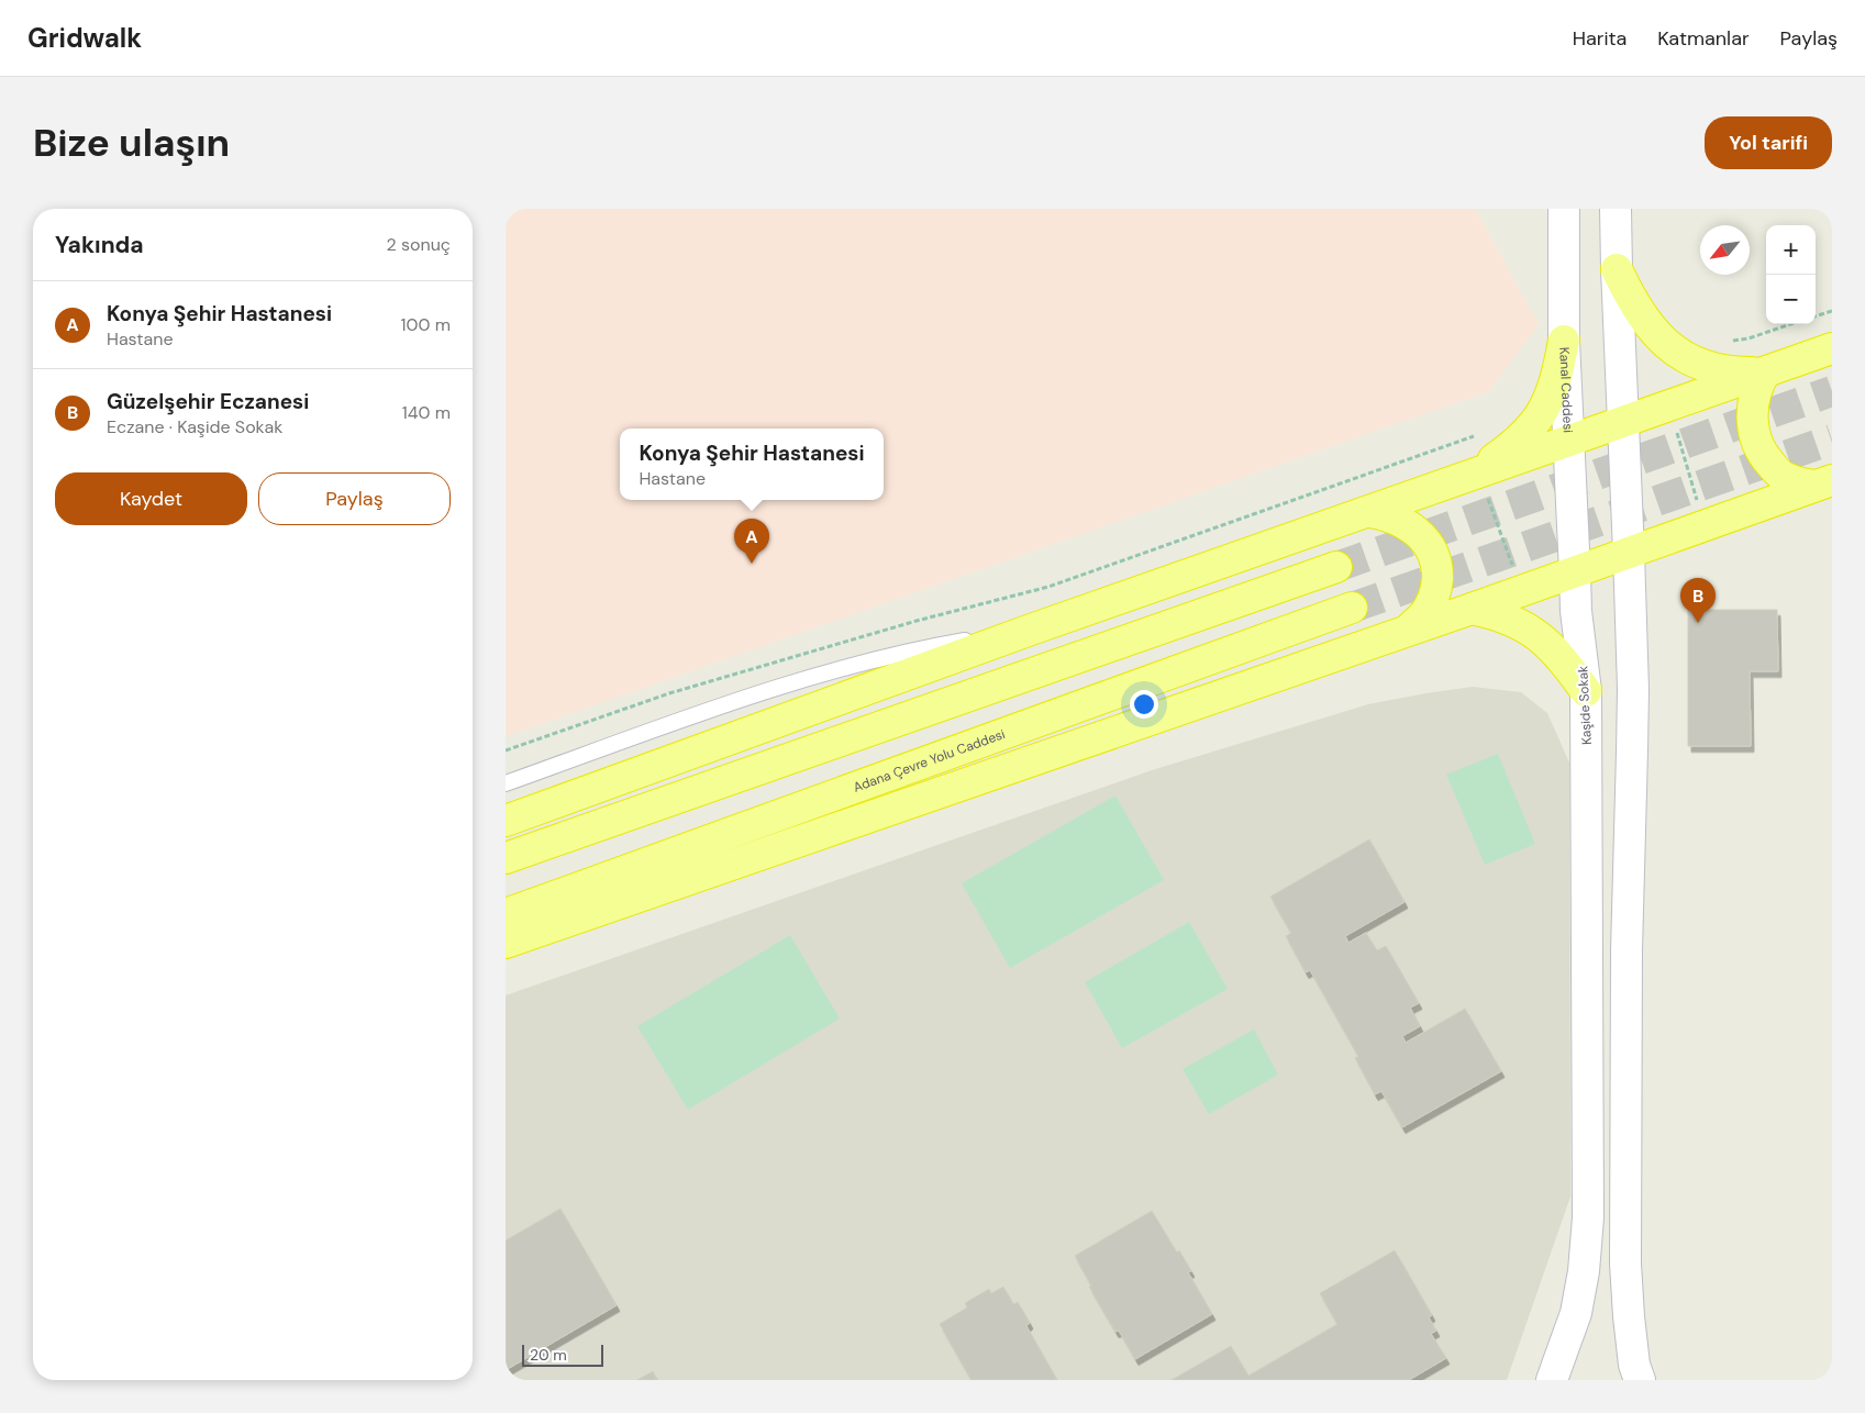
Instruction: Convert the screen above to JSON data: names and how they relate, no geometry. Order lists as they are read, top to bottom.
{
  "streets": {
    "highway": ["Adana Çevre Yolu Caddesi"],
    "street": ["Kanal Caddesi", "Kaşide Sokak"]
  },
  "crossings": [
    ["Kanal Caddesi", "Kaşide Sokak"]
  ],
  "scale_bar": "20 m",
  "north": "bottom left",
  "page": {
    "header": "Gridwalk",
    "nav": ["Harita", "Katmanlar", "Paylaş"],
    "buttons": [
      "Yol tarifi",
      ["Kaydet", "Paylaş"]
    ],
    "title": "Bize ulaşın",
    "heading": ["Yakında", "2 sonuç"],
    "map_buttons": ["+", "−"],
    "list": [
      {
        "mark": "A",
        "name": "Konya Şehir Hastanesi",
        "note": "Hastane",
        "value": "100 m"
      },
      {
        "mark": "B",
        "name": "Güzelşehir Eczanesi",
        "note": "Eczane · Kaşide Sokak",
        "value": "140 m"
      }
    ],
    "popup": ["Konya Şehir Hastanesi", "Hastane"],
    "pins": ["A", "B"],
    "scale": "20 m"
  }
}
